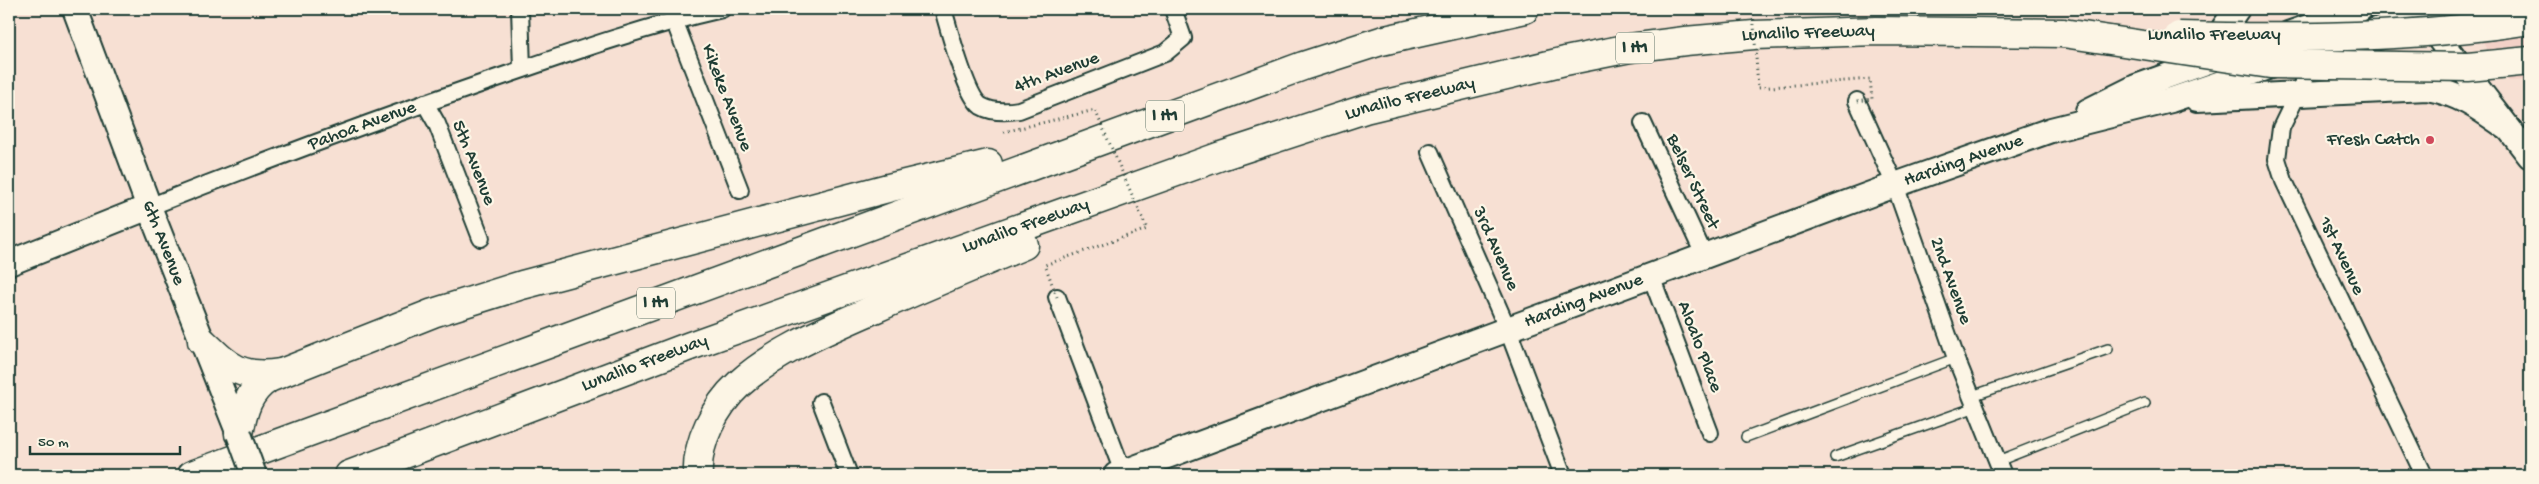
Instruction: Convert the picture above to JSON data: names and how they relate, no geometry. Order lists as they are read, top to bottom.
{
  "streets": {
    "highway": ["Lunalilo Freeway", "I H1"],
    "street": [
      "4th Avenue",
      "Kikeke Avenue",
      "Pahoa Avenue",
      "Harding Avenue",
      "5th Avenue",
      "Belser Street",
      "6th Avenue",
      "3rd Avenue",
      "1st Avenue",
      "2nd Avenue",
      "Aloalo Place"
    ]
  },
  "crossings": [
    ["Kikeke Avenue", "Pahoa Avenue"],
    ["Pahoa Avenue", "5th Avenue"],
    ["Pahoa Avenue", "6th Avenue"],
    ["Harding Avenue", "Belser Street"],
    ["Harding Avenue", "3rd Avenue"],
    ["Harding Avenue", "1st Avenue"],
    ["Harding Avenue", "2nd Avenue"],
    ["Harding Avenue", "Aloalo Place"]
  ],
  "places": ["Fresh Catch"],
  "scale_bar": "50 m"
}
